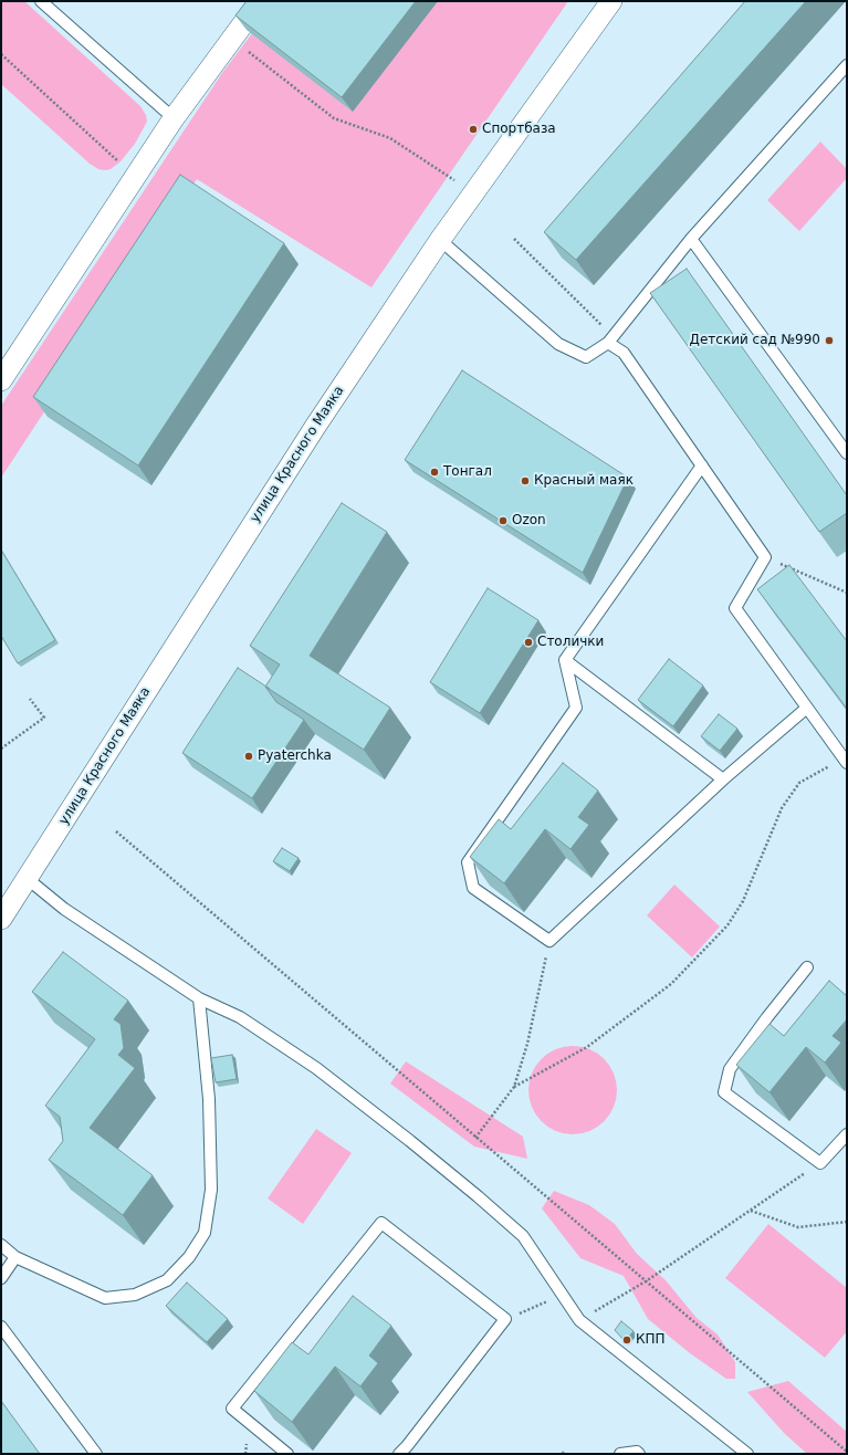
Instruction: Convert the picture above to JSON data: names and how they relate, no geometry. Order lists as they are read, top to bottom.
{
  "streets": {
    "street": ["улица Красного Маяка"]
  },
  "places": [
    "Спортбаза",
    "Детский сад №990",
    "Тонгал",
    "Красный маяк",
    "Ozon",
    "Столички",
    "Pyaterchka",
    "КПП"
  ]
}
